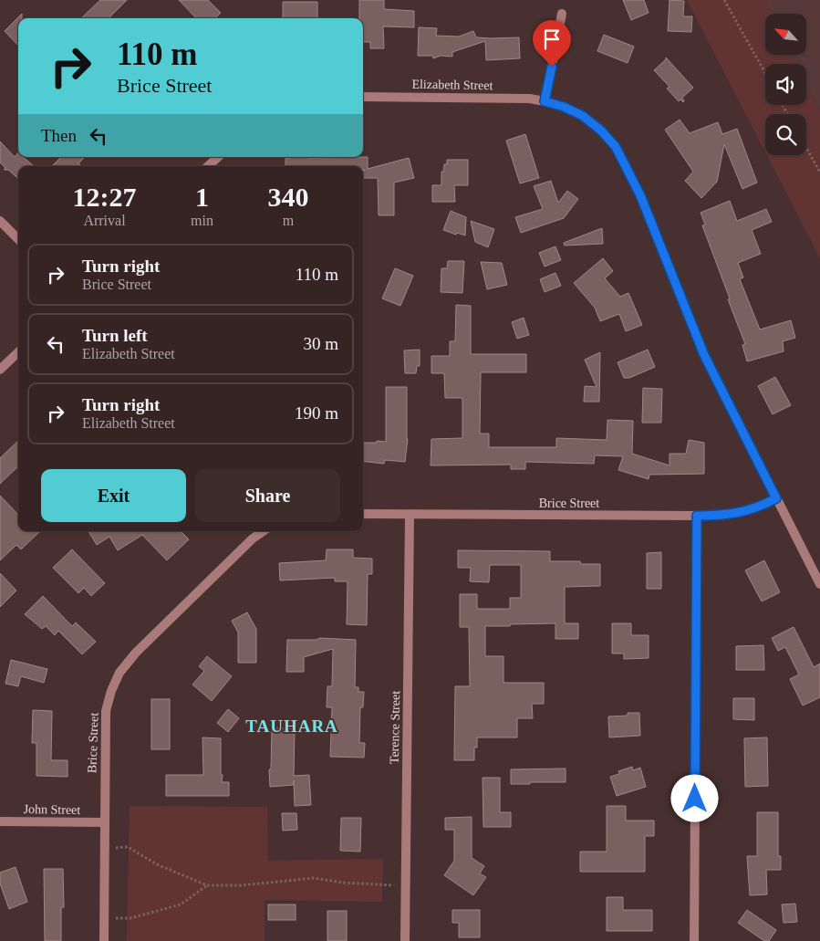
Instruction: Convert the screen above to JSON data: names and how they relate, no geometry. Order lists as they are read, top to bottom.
{
  "streets": {
    "street": [
      "Elizabeth Street",
      "Brice Street",
      "Terence Street",
      "John Street"
    ]
  },
  "crossings": [
    ["Elizabeth Street", "Brice Street"],
    ["Brice Street", "Terence Street"],
    ["Brice Street", "John Street"]
  ],
  "districts": ["TAUHARA"],
  "north": "top left",
  "page": {
    "turn": ["110 m", "Brice Street"],
    "then": "Then",
    "eta": [
      "12:27",
      "Arrival",
      "1",
      "min",
      "340",
      "m"
    ],
    "list": [
      {
        "name": "Turn right",
        "note": "Brice Street",
        "value": "110 m"
      },
      {
        "name": "Turn left",
        "note": "Elizabeth Street",
        "value": "30 m"
      },
      {
        "name": "Turn right",
        "note": "Elizabeth Street",
        "value": "190 m"
      }
    ],
    "buttons": ["Exit", "Share"]
  }
}
